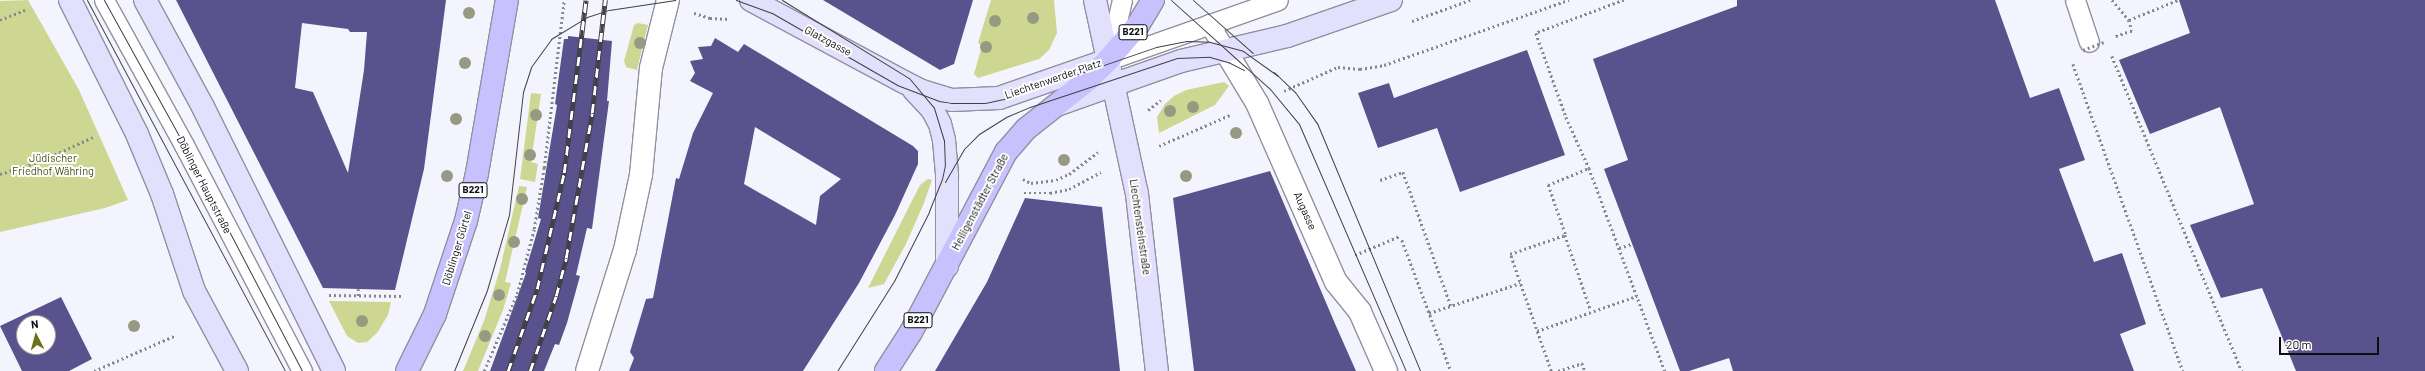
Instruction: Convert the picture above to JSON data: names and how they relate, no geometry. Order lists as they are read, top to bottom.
{
  "streets": {
    "main road": [
      "B221",
      "Glatzgasse",
      "Liechtenwerder Platz",
      "Heiligenstädter Straße",
      "Liechtensteinstraße",
      "Döblinger Gürtel"
    ],
    "street": ["Augasse"],
    "lane": ["Döblinger Hauptstraße"]
  },
  "crossings": [
    ["Glatzgasse", "Liechtenwerder Platz"],
    ["Liechtenwerder Platz", "Heiligenstädter Straße"],
    ["Liechtenwerder Platz", "Liechtensteinstraße"]
  ],
  "parks": ["Jüdischer Friedhof Währing"],
  "scale_bar": "20 m",
  "north": "top"
}
